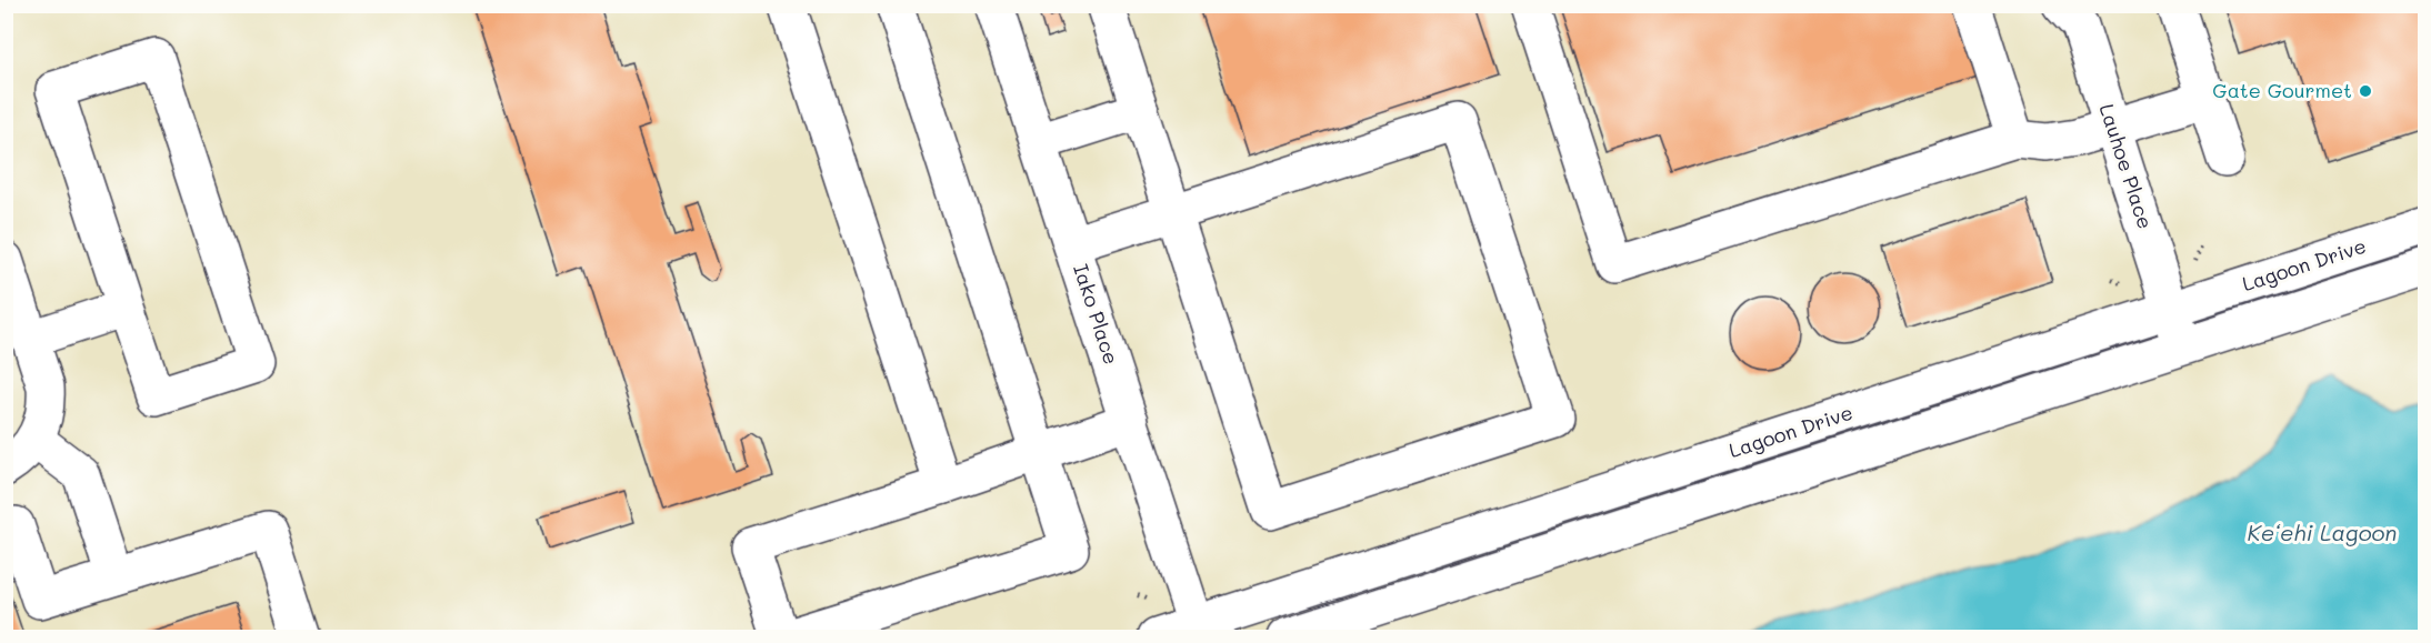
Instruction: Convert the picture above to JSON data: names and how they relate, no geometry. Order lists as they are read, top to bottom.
{
  "streets": {
    "street": ["Lauhoe Place", "Lagoon Drive", "Iako Place"]
  },
  "crossings": [
    ["Lauhoe Place", "Lagoon Drive"],
    ["Lagoon Drive", "Iako Place"]
  ],
  "water": ["Keʻehi Lagoon"],
  "places": ["Gate Gourmet"]
}
